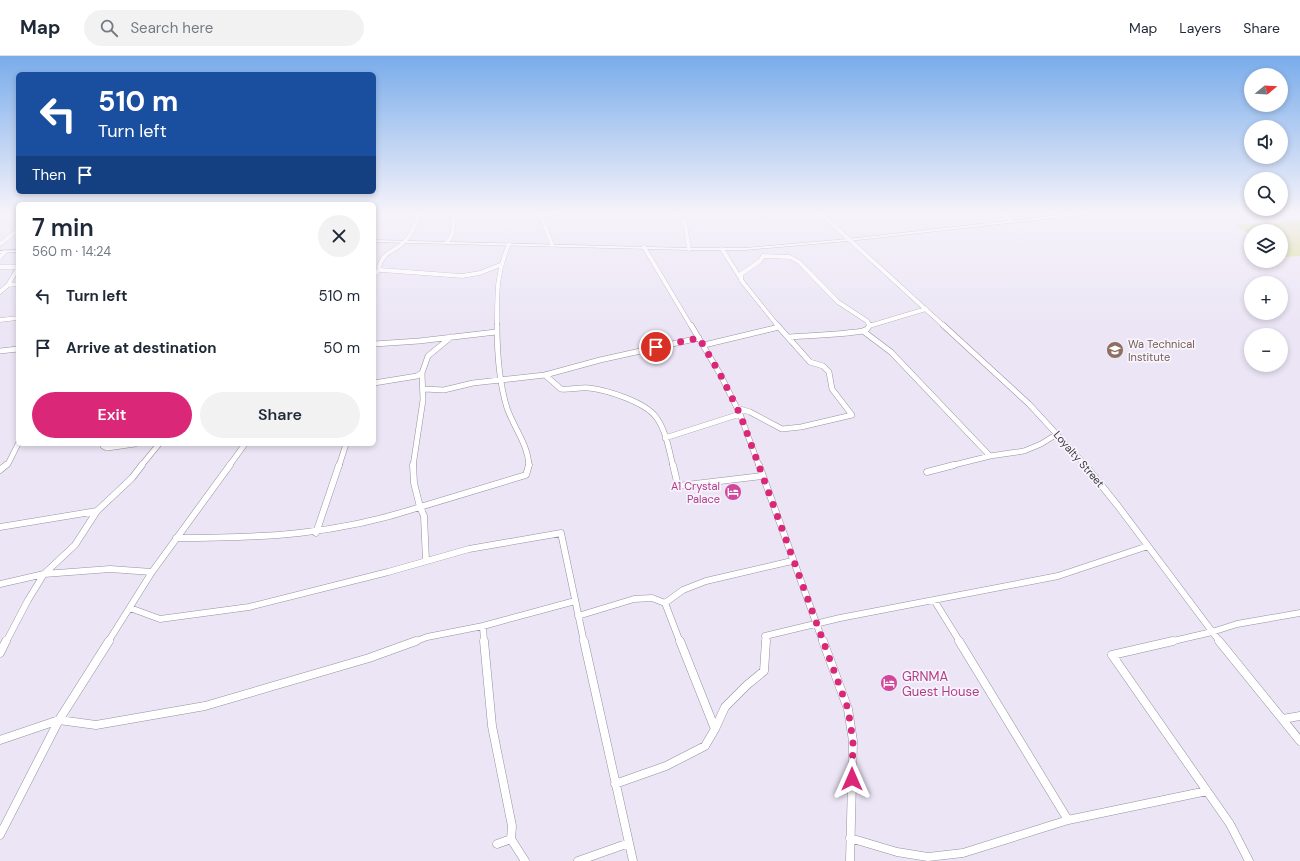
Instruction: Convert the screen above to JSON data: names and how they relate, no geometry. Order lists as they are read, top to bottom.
{
  "streets": {
    "street": ["Loyalty Street"]
  },
  "places": {
    "school or university": ["Wa Technical Institute"],
    "hotel": ["A1 Crystal Palace", "GRNMA Guest House"]
  },
  "north": "right",
  "page": {
    "header": "Map",
    "search": "Search here",
    "nav": ["Map", "Layers", "Share"],
    "map_buttons": ["+", "−"],
    "turn": ["510 m", "Turn left"],
    "then": "Then",
    "heading": ["7 min", "560 m · 14:24"],
    "list": [
      {
        "name": "Turn left",
        "value": "510 m"
      },
      {
        "name": "Arrive at destination",
        "value": "50 m"
      }
    ],
    "buttons": ["Exit", "Share"]
  }
}
